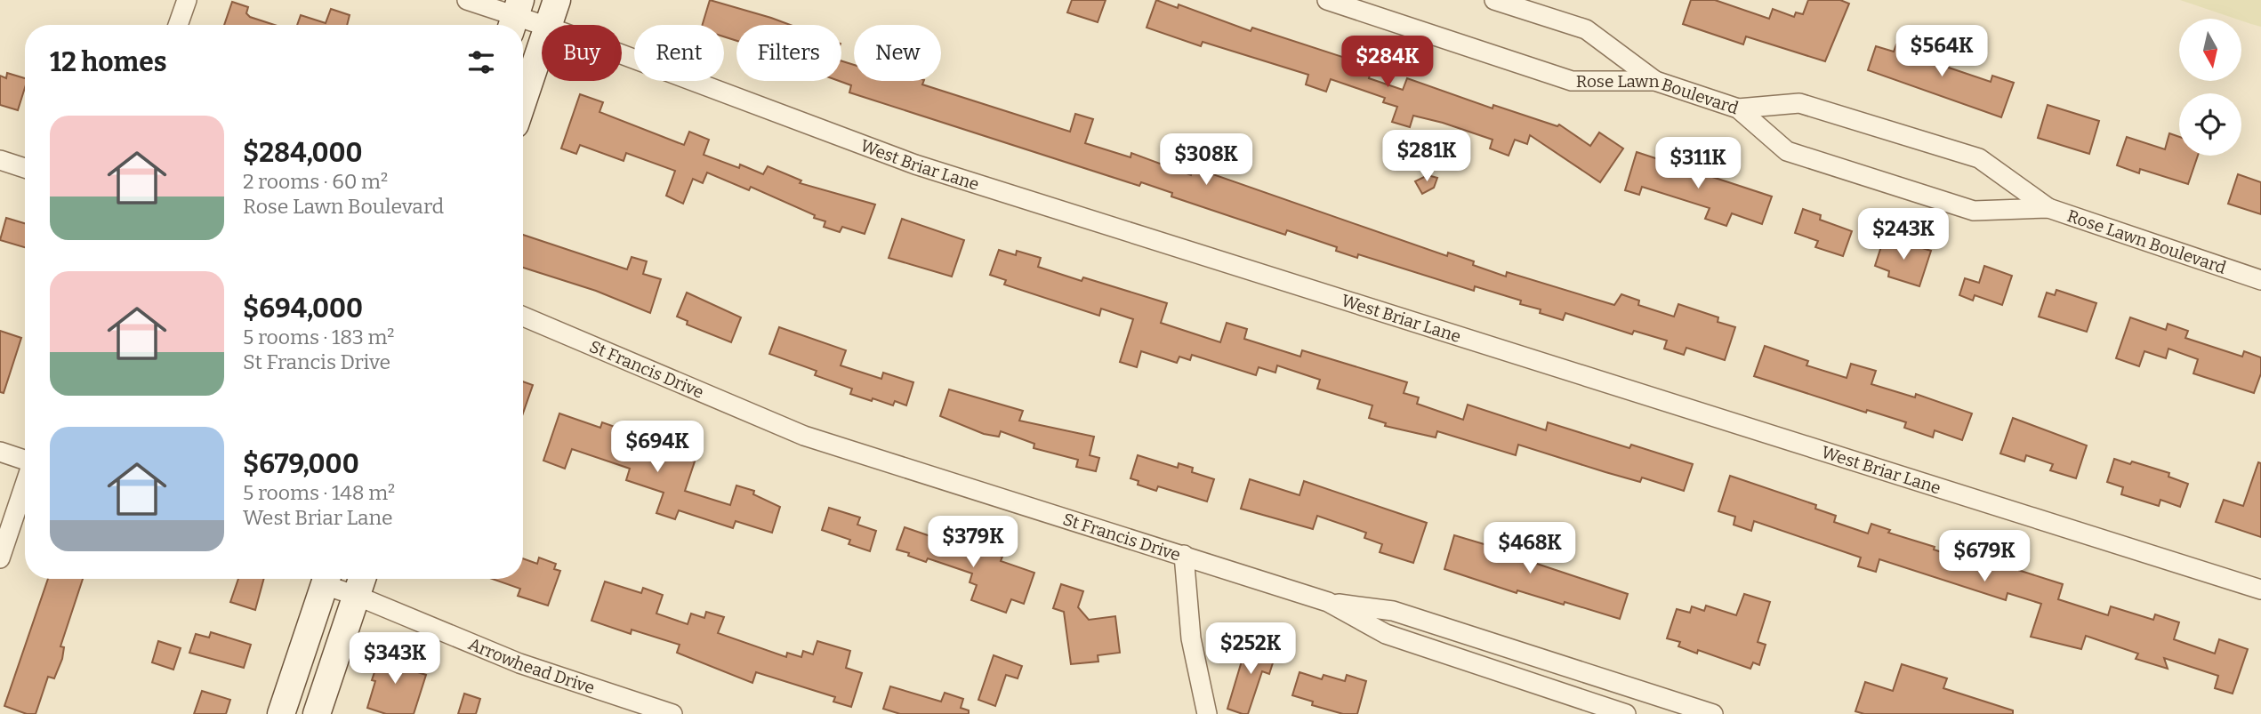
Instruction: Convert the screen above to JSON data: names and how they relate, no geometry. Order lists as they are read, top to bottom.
{
  "streets": {
    "street": [
      "Rose Lawn Boulevard",
      "West Briar Lane",
      "St Francis Drive",
      "Arrowhead Drive"
    ]
  },
  "north": "bottom",
  "page": {
    "price": [
      "$564K",
      "$284K",
      "$281K",
      "$308K",
      "$311K",
      "$243K",
      "$694K",
      "$379K",
      "$468K",
      "$679K",
      "$252K",
      "$343K"
    ],
    "chip": [
      "Buy",
      "Rent",
      "Filters",
      "New"
    ],
    "heading": "12 homes",
    "list": [
      {
        "name": "$284,000",
        "note": "2 rooms · 60 m² · Rose Lawn Boulevard"
      },
      {
        "name": "$694,000",
        "note": "5 rooms · 183 m² · St Francis Drive"
      },
      {
        "name": "$679,000",
        "note": "5 rooms · 148 m² · West Briar Lane"
      }
    ]
  }
}
